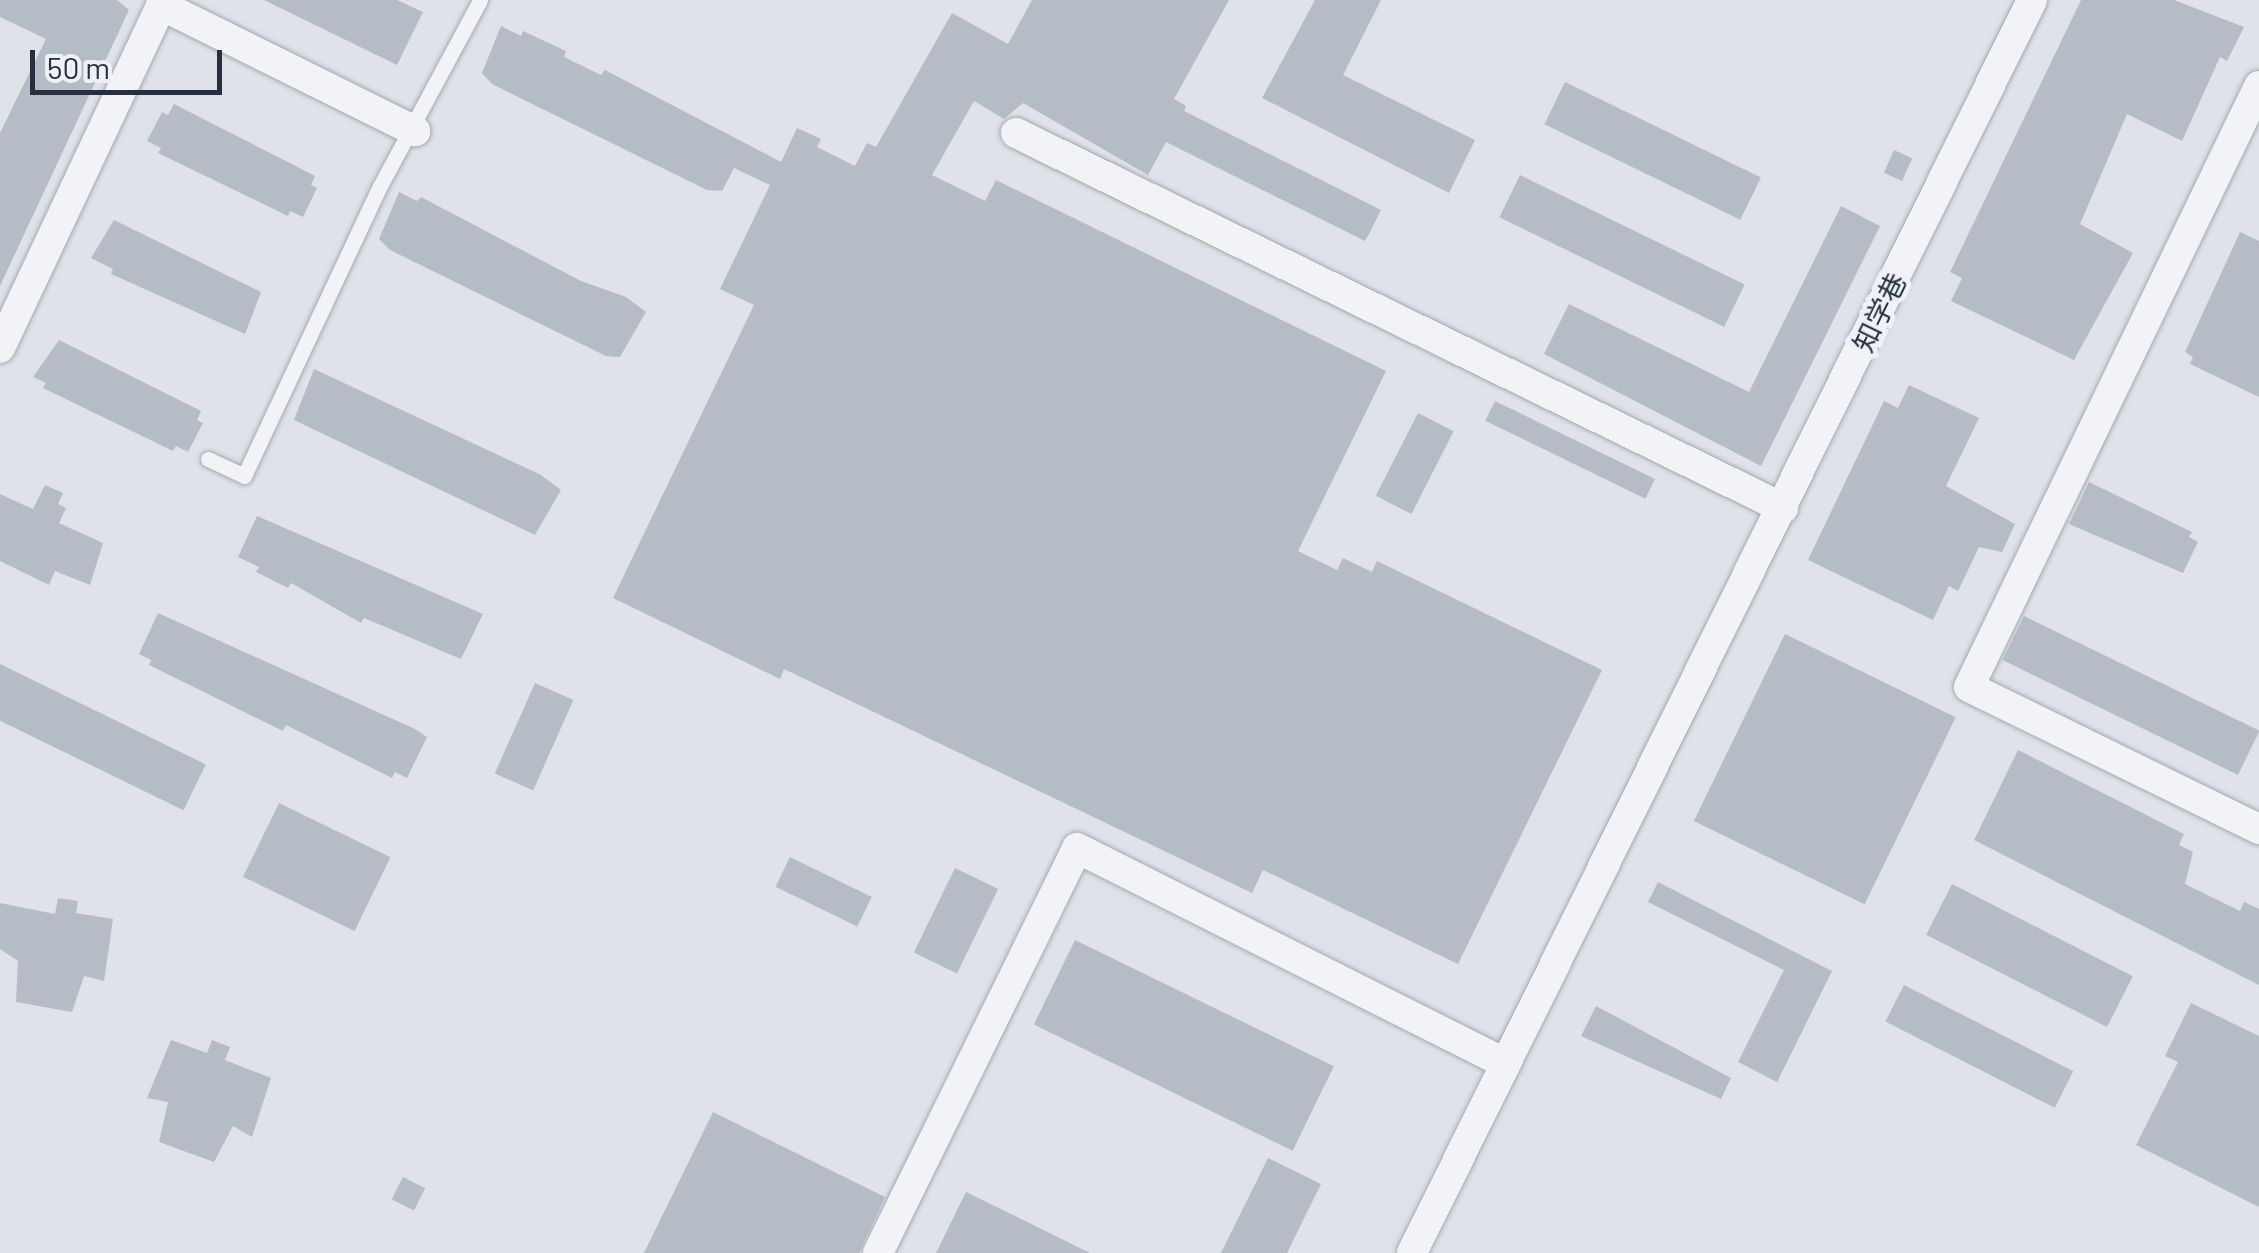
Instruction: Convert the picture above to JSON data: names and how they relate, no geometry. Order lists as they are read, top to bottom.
{
  "streets": {
    "street": ["知学巷"]
  },
  "scale_bar": "50 m"
}
